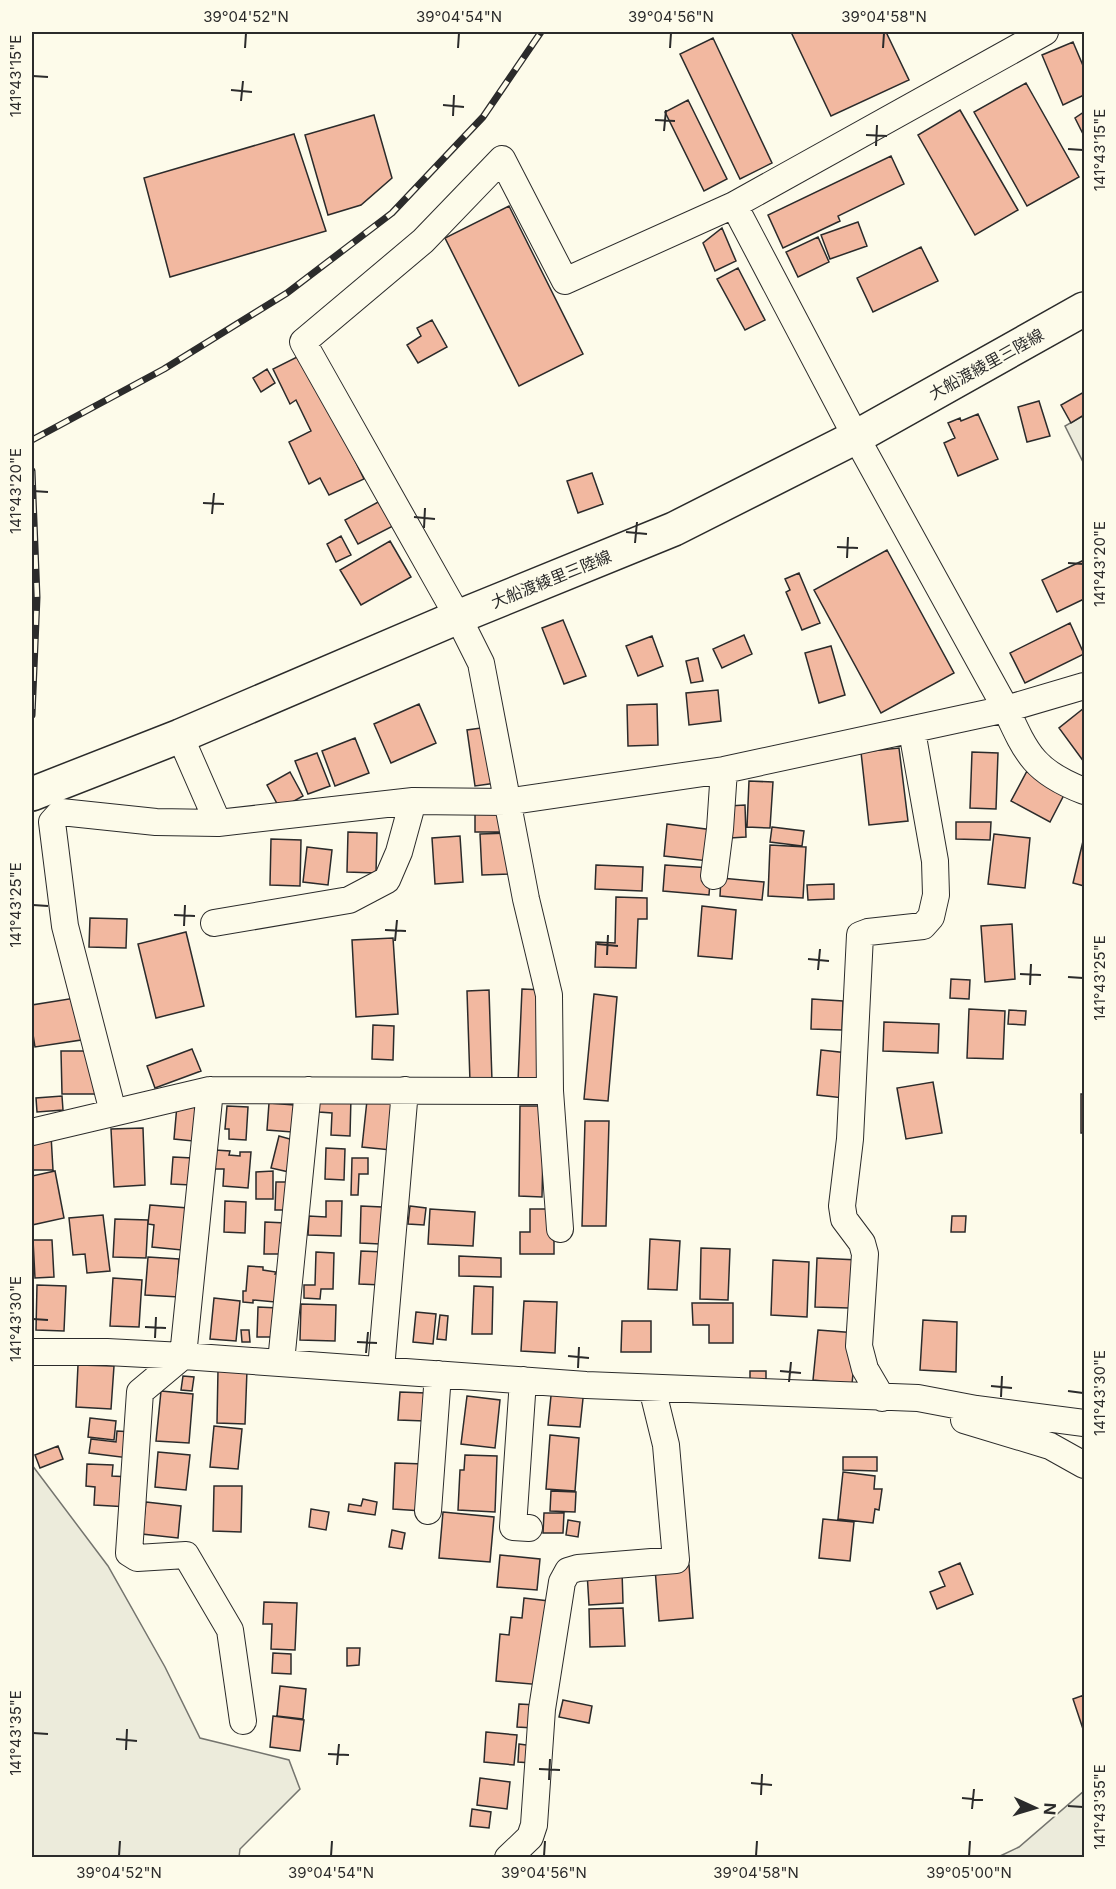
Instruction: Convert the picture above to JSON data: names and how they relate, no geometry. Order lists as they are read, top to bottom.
{
  "streets": {
    "main road": ["大船渡綾里三陸線"]
  },
  "north": "right",
  "coordinates": [
    "39°04'52\"N",
    "39°04'54\"N",
    "39°04'56\"N",
    "39°04'58\"N",
    "141°43'15\"E",
    "141°43'20\"E",
    "141°43'25\"E",
    "141°43'30\"E",
    "141°43'35\"E",
    "39°05'00\"N"
  ]
}
